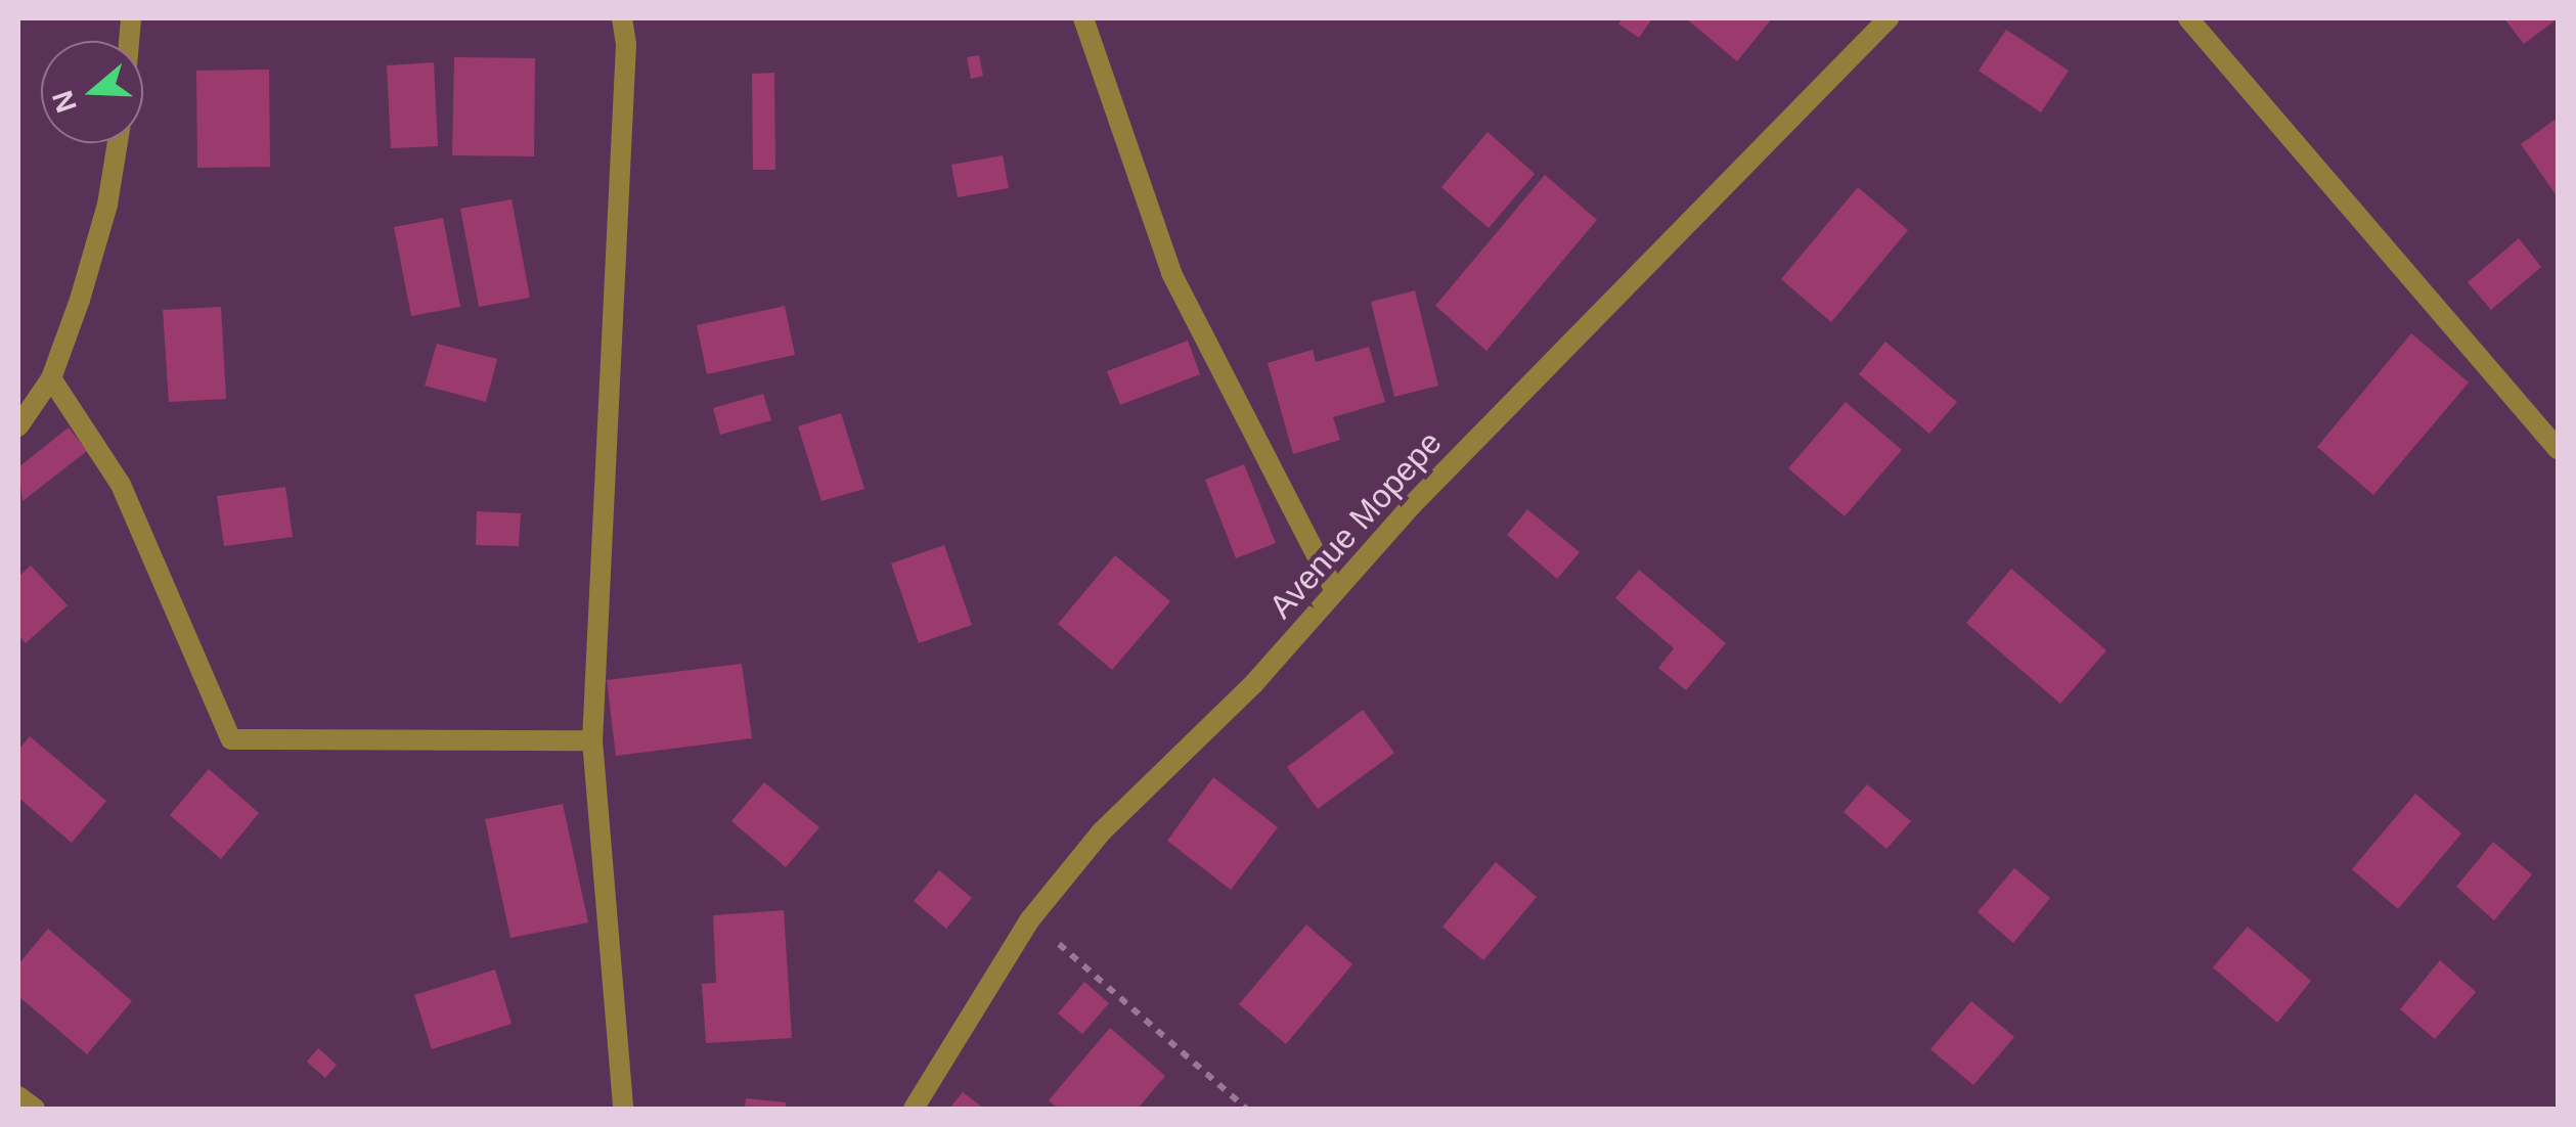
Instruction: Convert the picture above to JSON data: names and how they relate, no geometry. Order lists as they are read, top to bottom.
{
  "streets": {
    "street": ["Avenue Mopepe"]
  },
  "north": "left"
}
